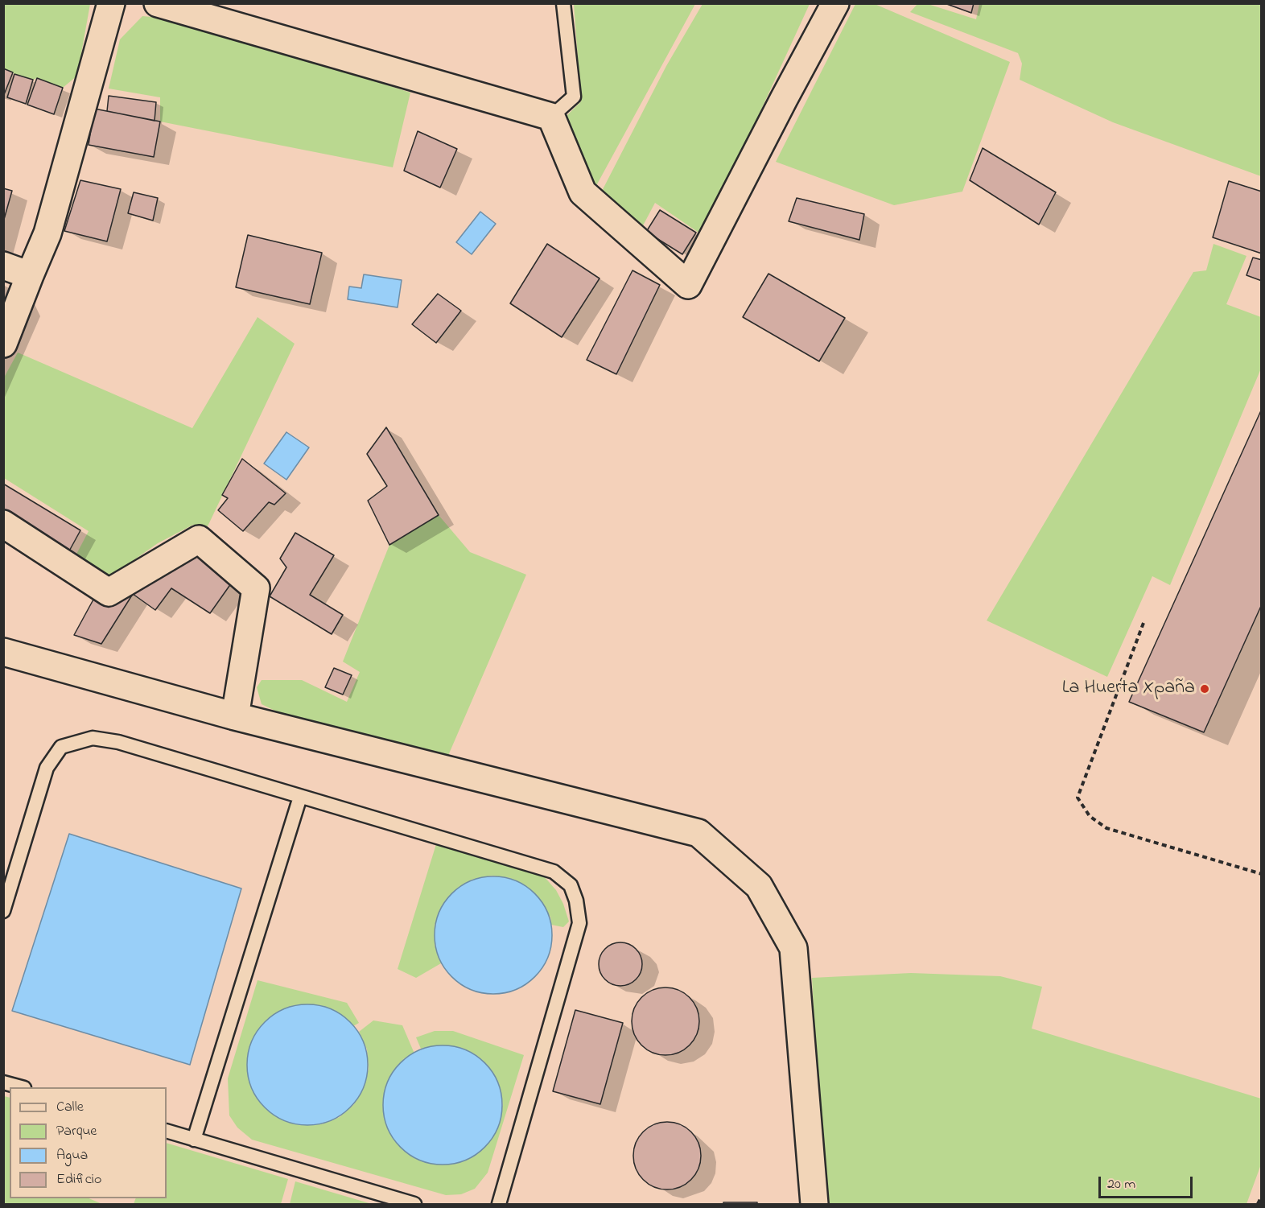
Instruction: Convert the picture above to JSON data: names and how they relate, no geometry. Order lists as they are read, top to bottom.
{
  "places": ["La Huerta Xpaña"],
  "legend": [
    "Calle",
    "Parque",
    "Agua",
    "Edificio"
  ],
  "scale_bar": "20 m"
}
